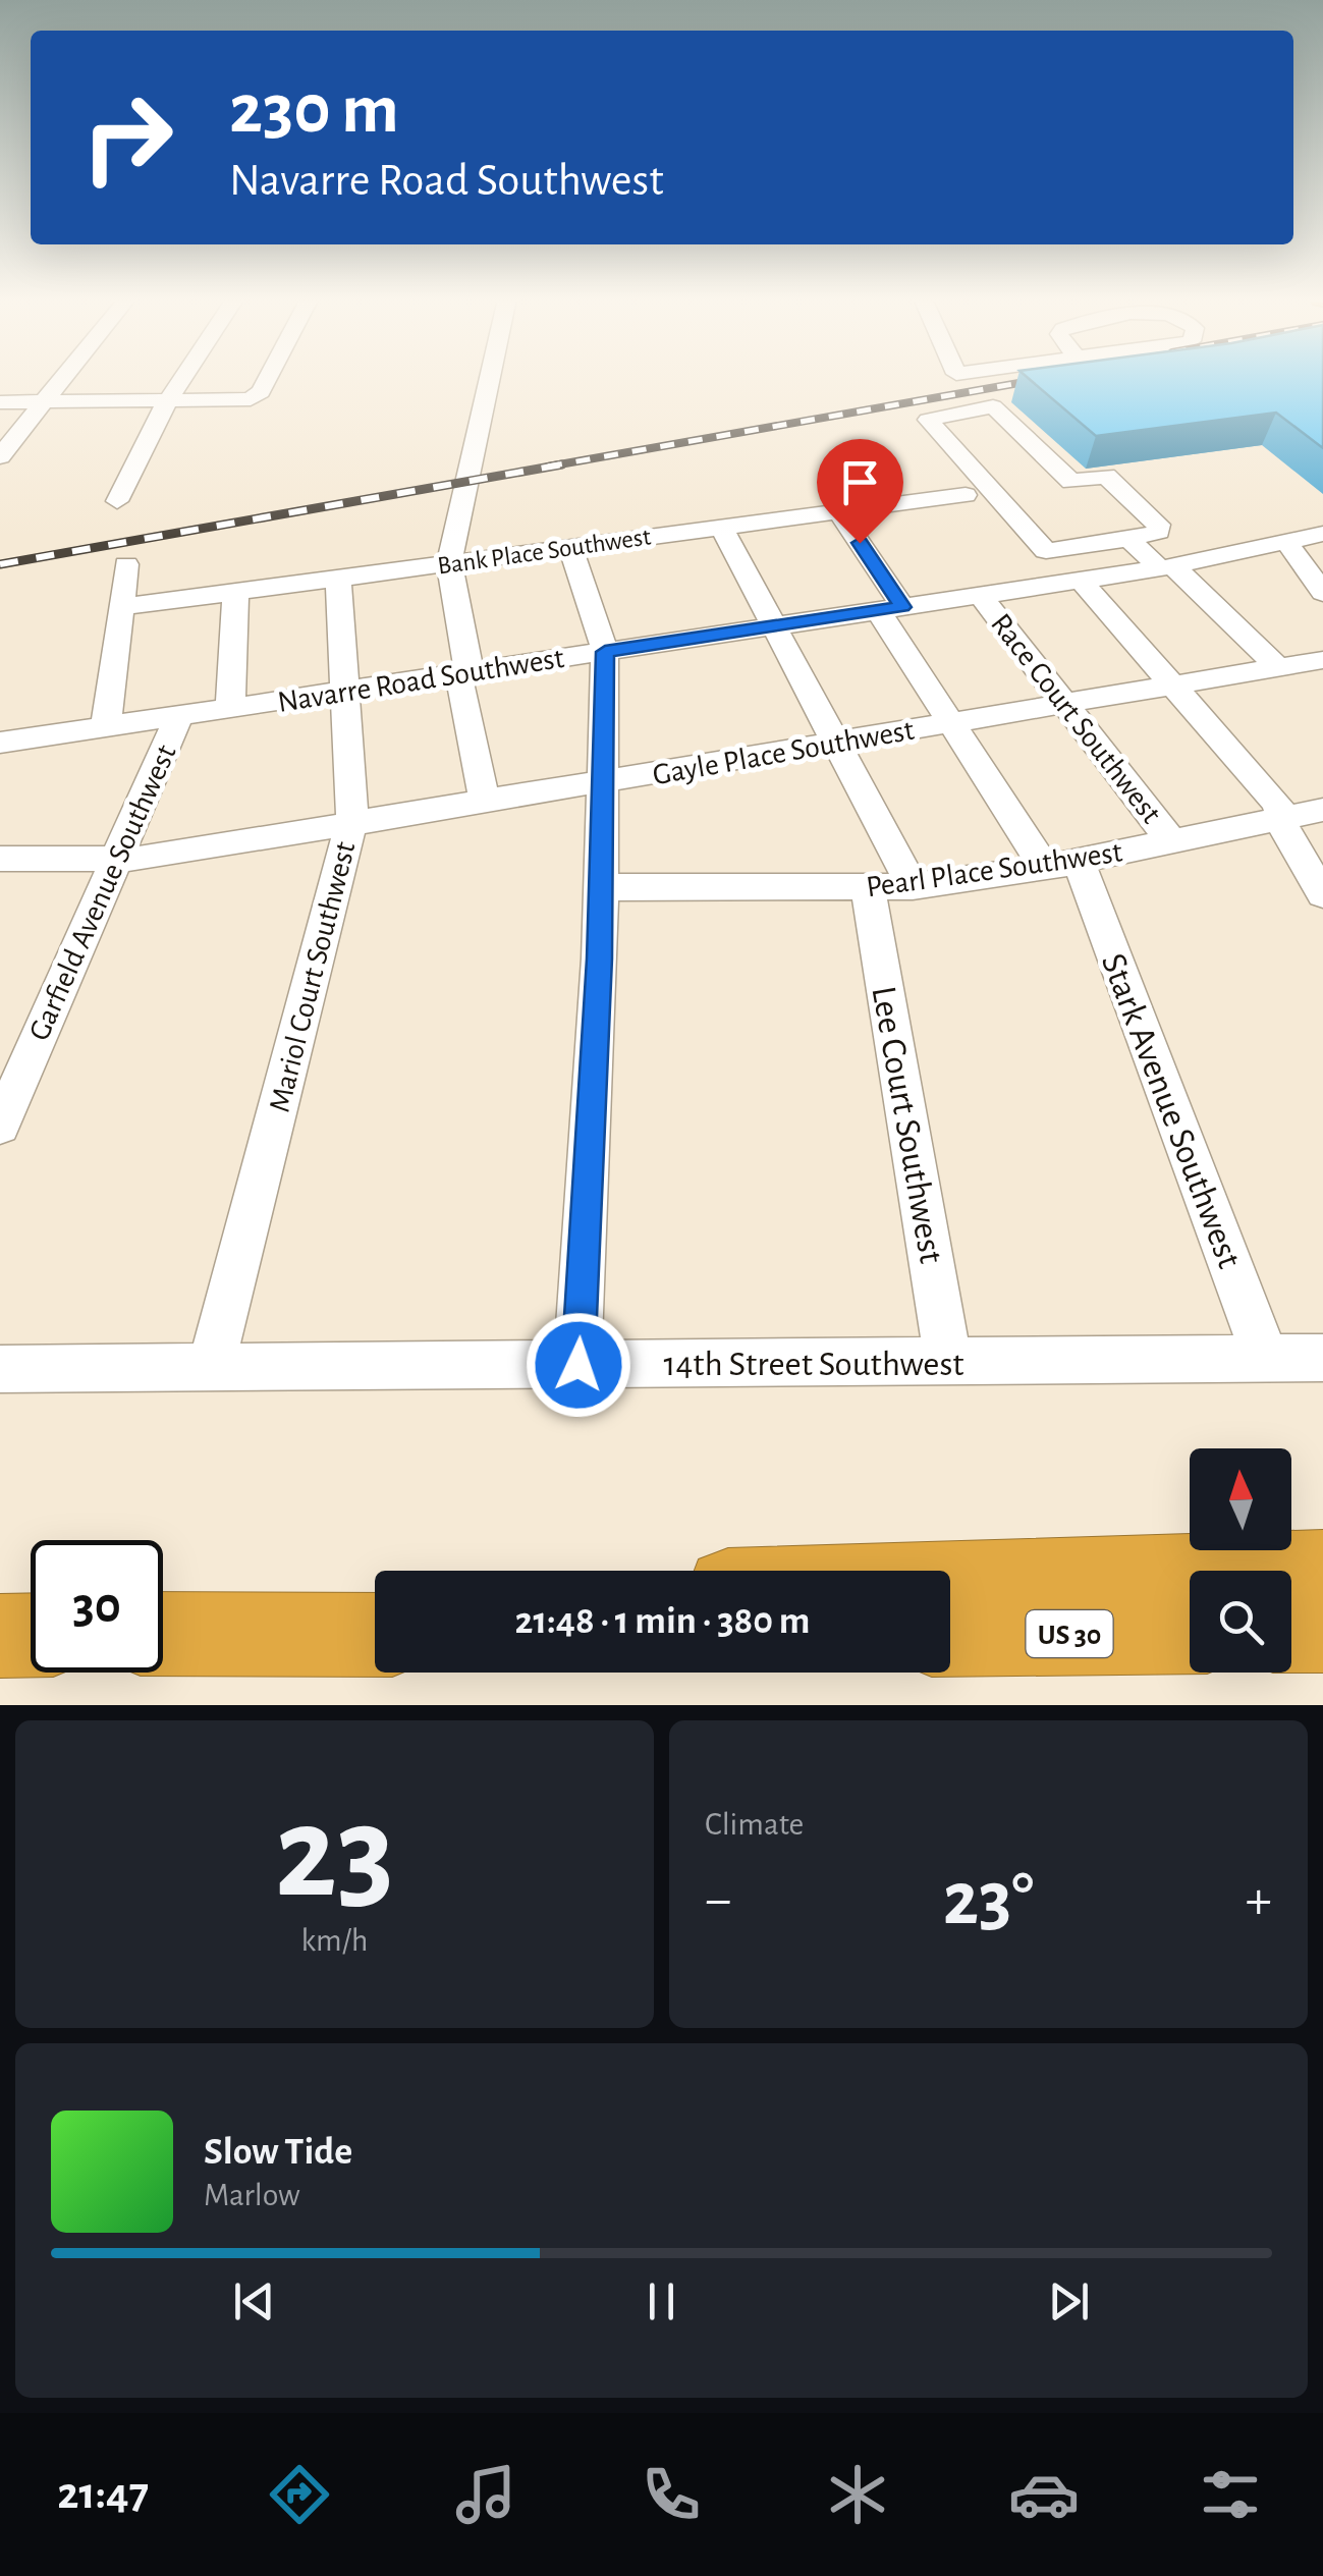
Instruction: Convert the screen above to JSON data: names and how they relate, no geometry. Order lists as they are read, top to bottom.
{
  "streets": {
    "highway": ["US 30"],
    "street": [
      "Bank Place Southwest",
      "Navarre Road Southwest",
      "Race Court Southwest",
      "Gayle Place Southwest",
      "Pearl Place Southwest",
      "Garfield Avenue Southwest",
      "Mariol Court Southwest",
      "Stark Avenue Southwest",
      "Lee Court Southwest",
      "14th Street Southwest"
    ]
  },
  "crossings": [
    ["Bank Place Southwest", "Garfield Avenue Southwest"],
    ["Bank Place Southwest", "Mariol Court Southwest"],
    ["Bank Place Southwest", "Stark Avenue Southwest"],
    ["Navarre Road Southwest", "Race Court Southwest"],
    ["Navarre Road Southwest", "Garfield Avenue Southwest"],
    ["Navarre Road Southwest", "Mariol Court Southwest"],
    ["Navarre Road Southwest", "Stark Avenue Southwest"],
    ["Race Court Southwest", "Gayle Place Southwest"],
    ["Race Court Southwest", "Pearl Place Southwest"],
    ["Gayle Place Southwest", "Garfield Avenue Southwest"],
    ["Gayle Place Southwest", "Mariol Court Southwest"],
    ["Gayle Place Southwest", "Stark Avenue Southwest"],
    ["Pearl Place Southwest", "Stark Avenue Southwest"],
    ["Pearl Place Southwest", "Lee Court Southwest"],
    ["Mariol Court Southwest", "14th Street Southwest"],
    ["Stark Avenue Southwest", "14th Street Southwest"],
    ["Lee Court Southwest", "14th Street Southwest"]
  ],
  "north": "top",
  "page": {
    "turn": ["230 m", "Navarre Road Southwest"],
    "limit": "30",
    "trip": "21:48 · 1 min · 380 m",
    "tile": [
      ["23", "km/h"],
      "Climate"
    ],
    "heat": ["−", "23°", "+"],
    "song": ["Slow Tide", "Marlow"],
    "tabs": "21:47"
  }
}
